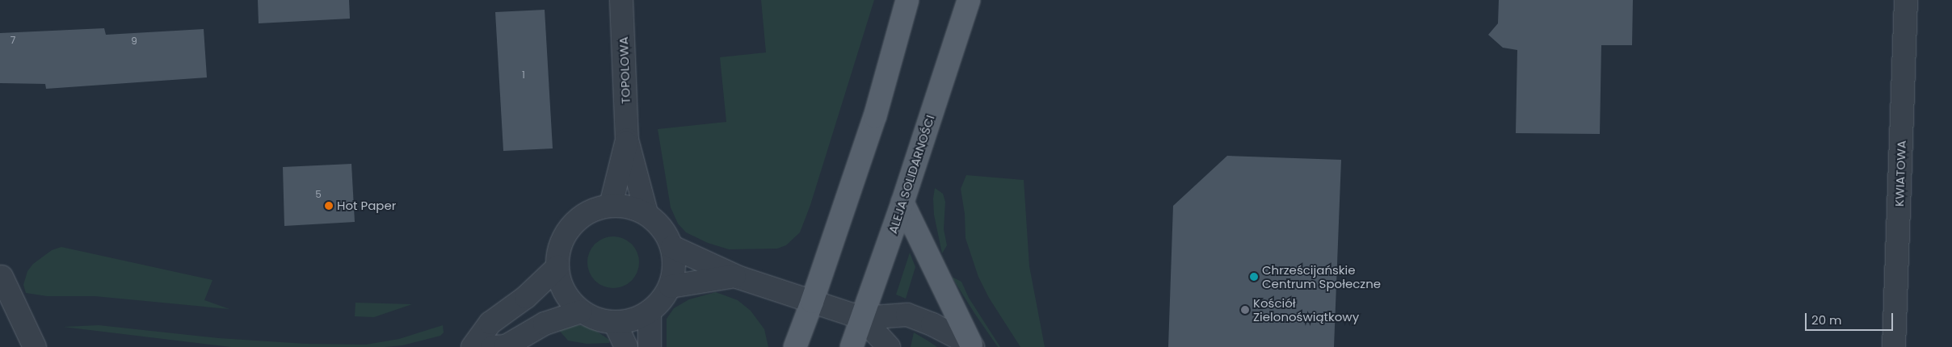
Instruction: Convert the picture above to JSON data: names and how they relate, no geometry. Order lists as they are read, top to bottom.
{
  "streets": {
    "main road": ["ALEJA SOLIDARNOŚCI"],
    "street": ["TOPOLOWA", "KWIATOWA"]
  },
  "places": ["Hot Paper", "Chrześcijańskie Centrum Społeczne", "Kościół Zielonoświątkowy"],
  "house_numbers": [
    "7",
    "9",
    "1",
    "5"
  ],
  "scale_bar": "20 m"
}
